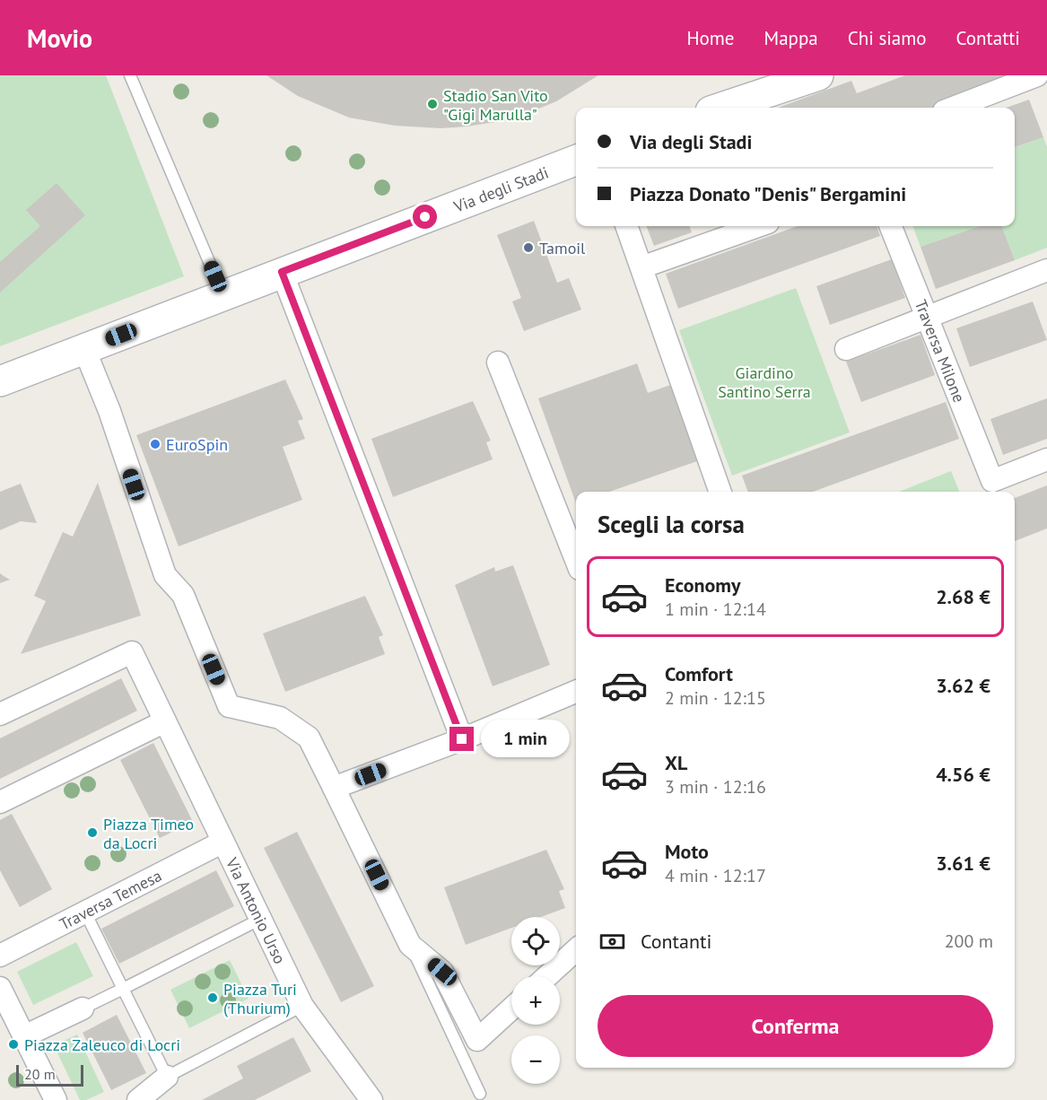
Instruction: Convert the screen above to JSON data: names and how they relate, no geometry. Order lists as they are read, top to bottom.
{
  "streets": {
    "street": [
      "Via degli Stadi",
      "Traversa Milone",
      "Traversa Temesa",
      "Via Antonio Urso"
    ]
  },
  "crossings": [
    ["Traversa Temesa", "Via Antonio Urso"]
  ],
  "parks": ["Giardino Santino Serra"],
  "places": [
    "Stadio San Vito \"Gigi Marulla\"",
    "Tamoil",
    "EuroSpin",
    "Piazza Timeo da Locri",
    "Piazza Turi (Thurium)",
    "Piazza Zaleuco di Locri"
  ],
  "scale_bar": "20 m",
  "page": {
    "header": "Movio",
    "nav": [
      "Home",
      "Mappa",
      "Chi siamo",
      "Contatti"
    ],
    "banner": ["Via degli Stadi", "Piazza Donato \"Denis\" Bergamini"],
    "heading": "Scegli la corsa",
    "list": [
      {
        "name": "Economy",
        "note": "1 min · 12:14",
        "value": "2.68 €"
      },
      {
        "name": "Comfort",
        "note": "2 min · 12:15",
        "value": "3.62 €"
      },
      {
        "name": "XL",
        "note": "3 min · 12:16",
        "value": "4.56 €"
      },
      {
        "name": "Moto",
        "note": "4 min · 12:17",
        "value": "3.61 €"
      }
    ],
    "bubble": "1 min",
    "pay": ["Contanti", "200 m"],
    "map_buttons": ["+", "−"],
    "buttons": "Conferma",
    "scale": "20 m"
  }
}
